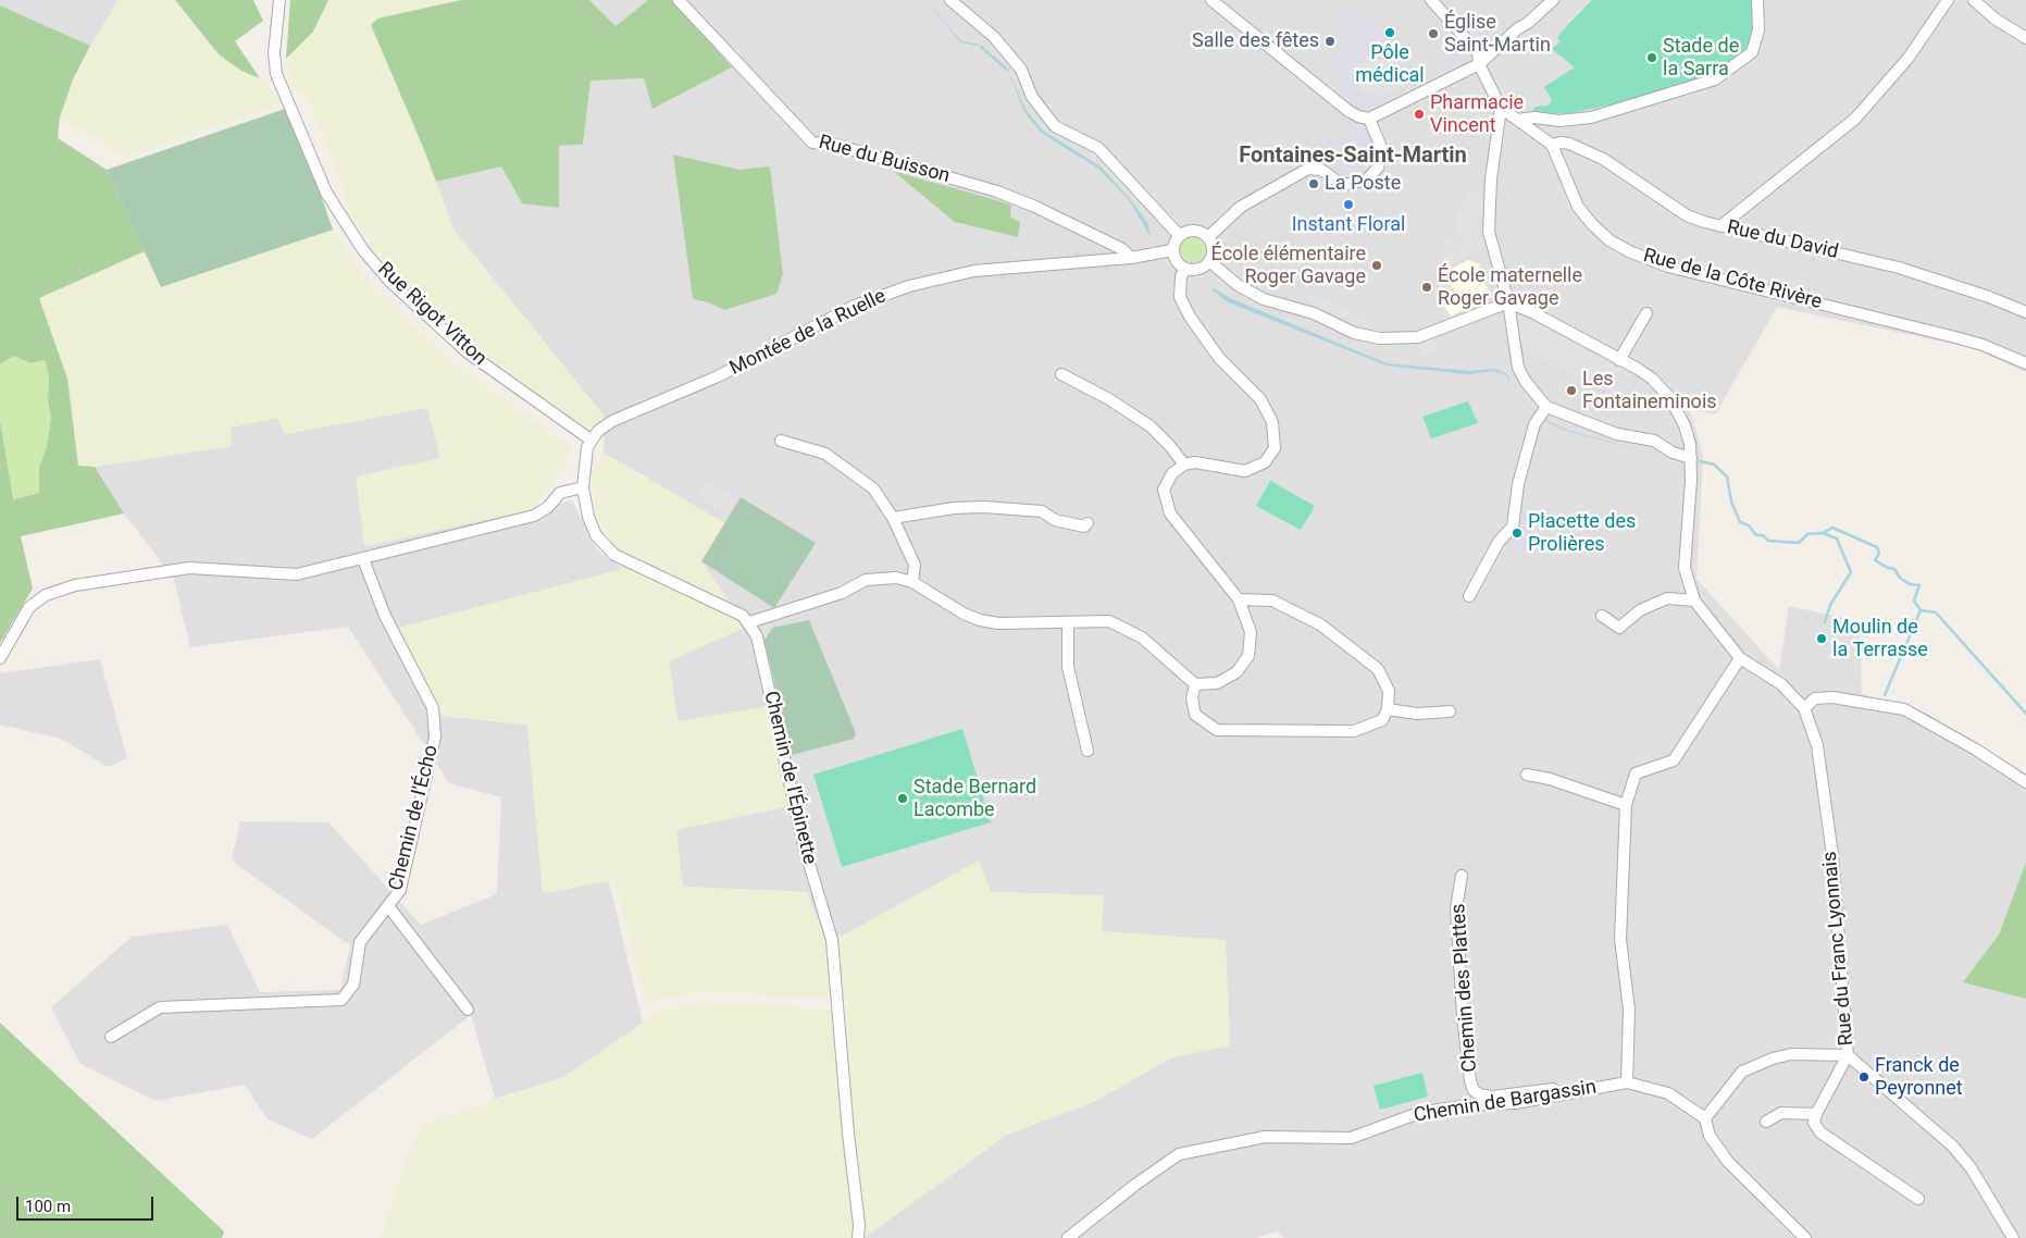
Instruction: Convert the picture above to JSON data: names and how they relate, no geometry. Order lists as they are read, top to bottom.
{
  "streets": {
    "street": [
      "Rue du Buisson",
      "Rue du David",
      "Rue de la Côte Rivère",
      "Rue Rigot Vitton",
      "Montée de la Ruelle",
      "Chemin de l'Épinette",
      "Chemin de l'Écho",
      "Rue du Franc Lyonnais",
      "Chemin des Plattes",
      "Chemin de Bargassin"
    ]
  },
  "crossings": [
    ["Rue du Buisson", "Montée de la Ruelle"],
    ["Rue du David", "Rue de la Côte Rivère"],
    ["Rue Rigot Vitton", "Montée de la Ruelle"],
    ["Rue du Franc Lyonnais", "Chemin de Bargassin"],
    ["Chemin des Plattes", "Chemin de Bargassin"]
  ],
  "districts": ["Fontaines-Saint-Martin"],
  "places": [
    "Pôle médical",
    "Église Saint-Martin",
    "Salle des fêtes",
    "Stade de la Sarra",
    "Pharmacie Vincent",
    "La Poste",
    "Instant Floral",
    "École élémentaire Roger Gavage",
    "École maternelle Roger Gavage",
    "Les Fontaineminois",
    "Placette des Prolières",
    "Moulin de la Terrasse",
    "Stade Bernard Lacombe",
    "Franck de Peyronnet"
  ],
  "scale_bar": "100 m"
}
